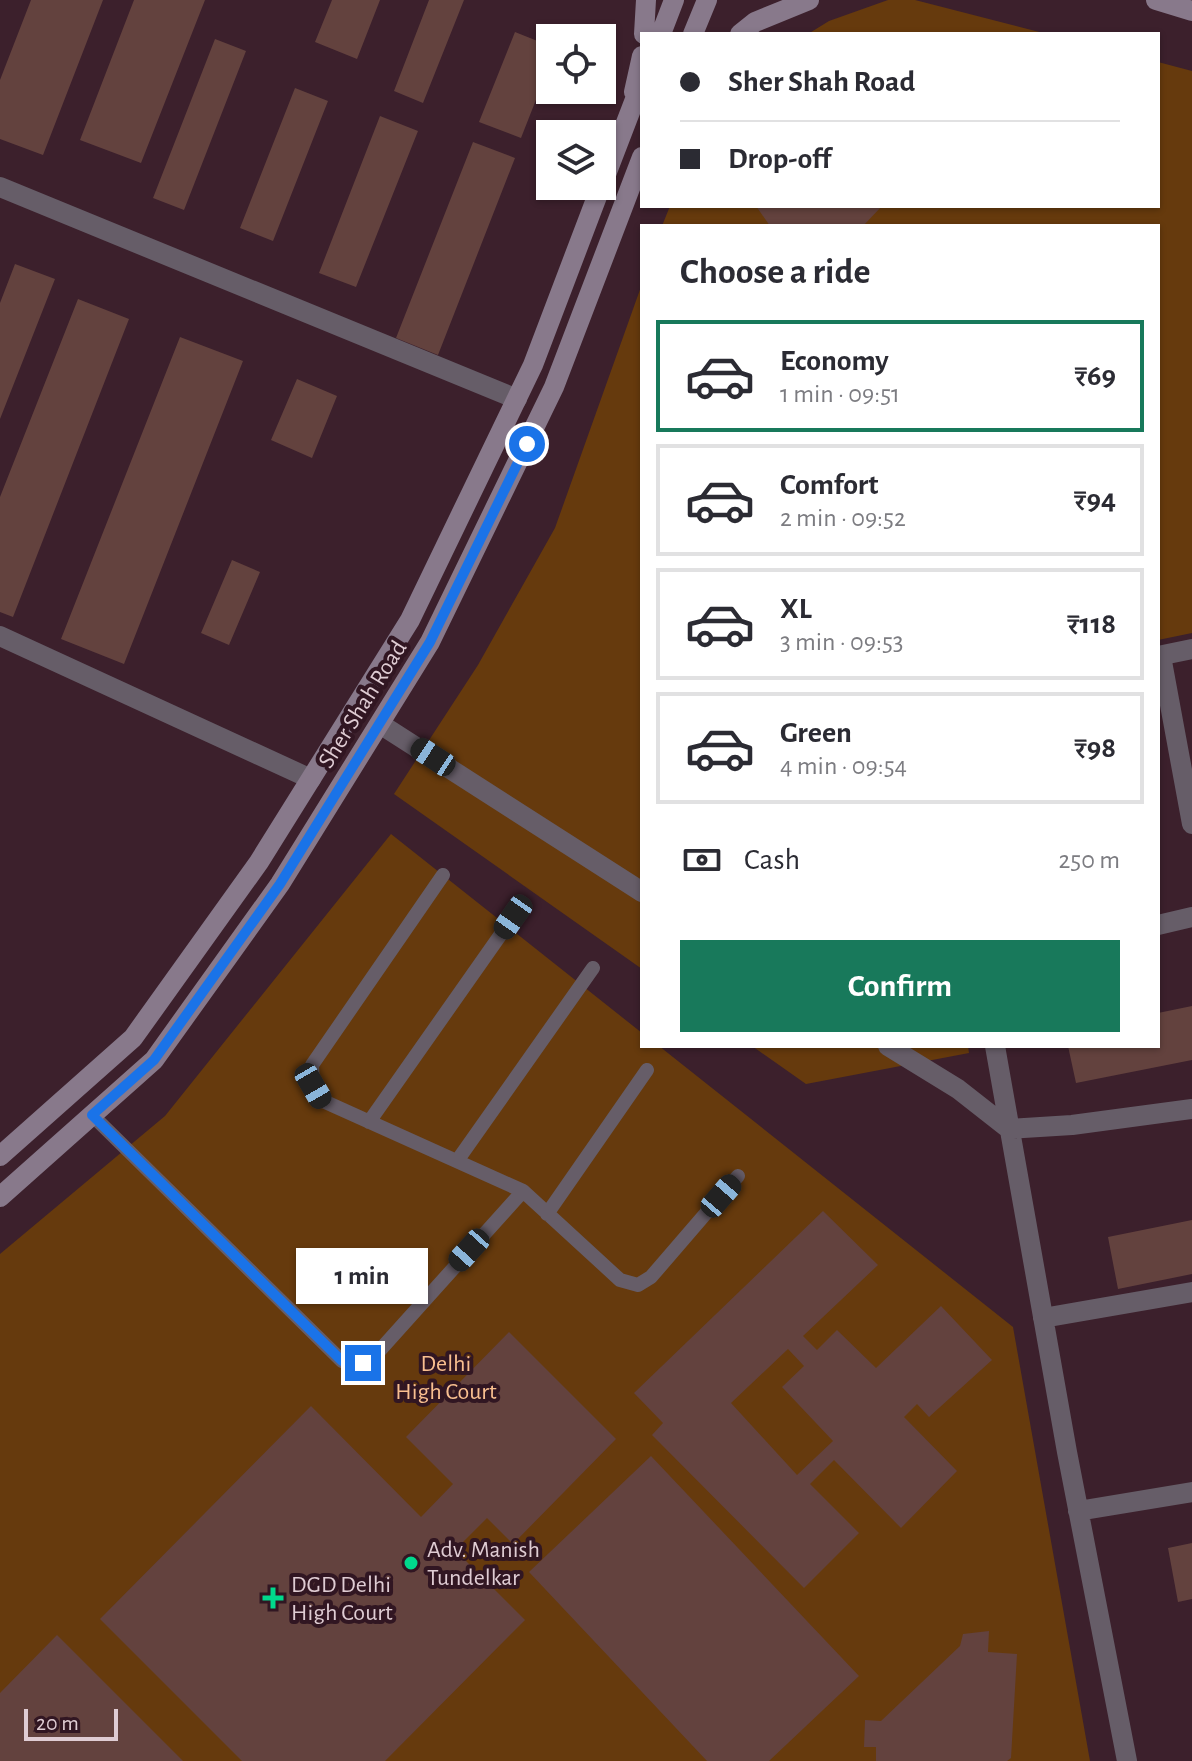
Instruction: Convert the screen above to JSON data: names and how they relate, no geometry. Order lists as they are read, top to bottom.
{
  "streets": {
    "main road": ["Sher Shah Road"]
  },
  "parks": ["Delhi High Court"],
  "places": {
    "other": ["Adv. Manish Tundelkar"],
    "health": ["DGD Delhi High Court"]
  },
  "scale_bar": "20 m",
  "page": {
    "banner": ["Sher Shah Road", "Drop-off"],
    "heading": "Choose a ride",
    "list": [
      {
        "name": "Economy",
        "note": "1 min · 09:51",
        "value": "₹69"
      },
      {
        "name": "Comfort",
        "note": "2 min · 09:52",
        "value": "₹94"
      },
      {
        "name": "XL",
        "note": "3 min · 09:53",
        "value": "₹118"
      },
      {
        "name": "Green",
        "note": "4 min · 09:54",
        "value": "₹98"
      }
    ],
    "pay": ["Cash", "250 m"],
    "buttons": "Confirm",
    "bubble": "1 min",
    "scale": "20 m"
  }
}
